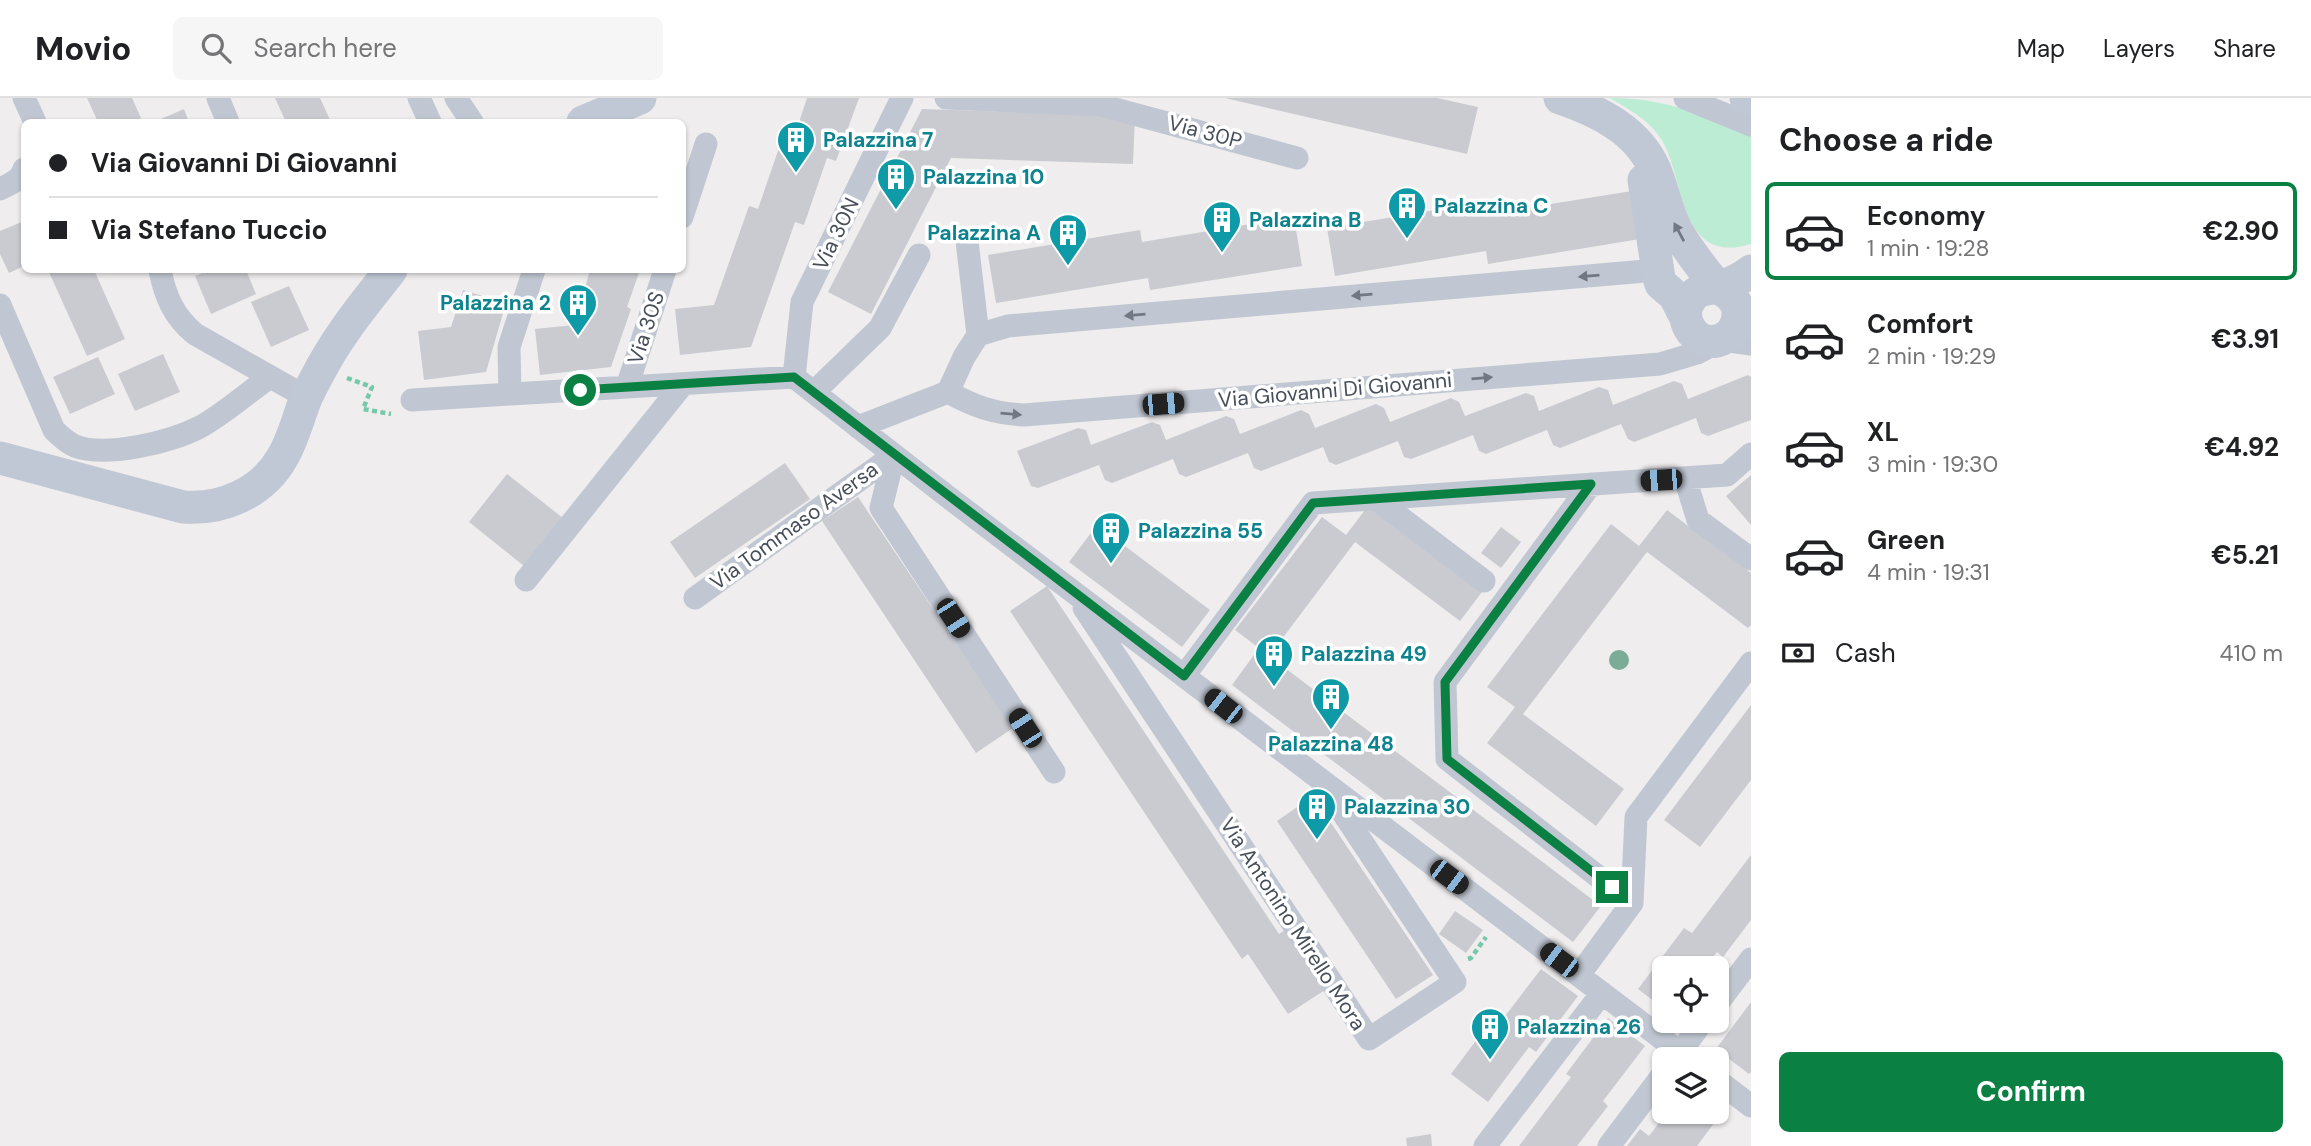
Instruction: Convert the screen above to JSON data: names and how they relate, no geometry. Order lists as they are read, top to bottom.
{
  "streets": {
    "street": [
      "Via 30P",
      "Via 30N",
      "Via 30S",
      "Via Giovanni Di Giovanni",
      "Via Tommaso Aversa",
      "Via Antonino Mirello Mora"
    ]
  },
  "places": {
    "building": [
      "Palazzina 7",
      "Palazzina 10",
      "Palazzina C",
      "Palazzina B",
      "Palazzina A",
      "Palazzina 2",
      "Palazzina 55",
      "Palazzina 49",
      "Palazzina 48",
      "Palazzina 30",
      "Palazzina 26"
    ]
  },
  "page": {
    "header": "Movio",
    "search": "Search here",
    "nav": ["Map", "Layers", "Share"],
    "heading": "Choose a ride",
    "banner": ["Via Giovanni Di Giovanni", "Via Stefano Tuccio"],
    "list": [
      {
        "name": "Economy",
        "note": "1 min · 19:28",
        "value": "€2.90"
      },
      {
        "name": "Comfort",
        "note": "2 min · 19:29",
        "value": "€3.91"
      },
      {
        "name": "XL",
        "note": "3 min · 19:30",
        "value": "€4.92"
      },
      {
        "name": "Green",
        "note": "4 min · 19:31",
        "value": "€5.21"
      }
    ],
    "pay": ["Cash", "410 m"],
    "buttons": "Confirm"
  }
}
